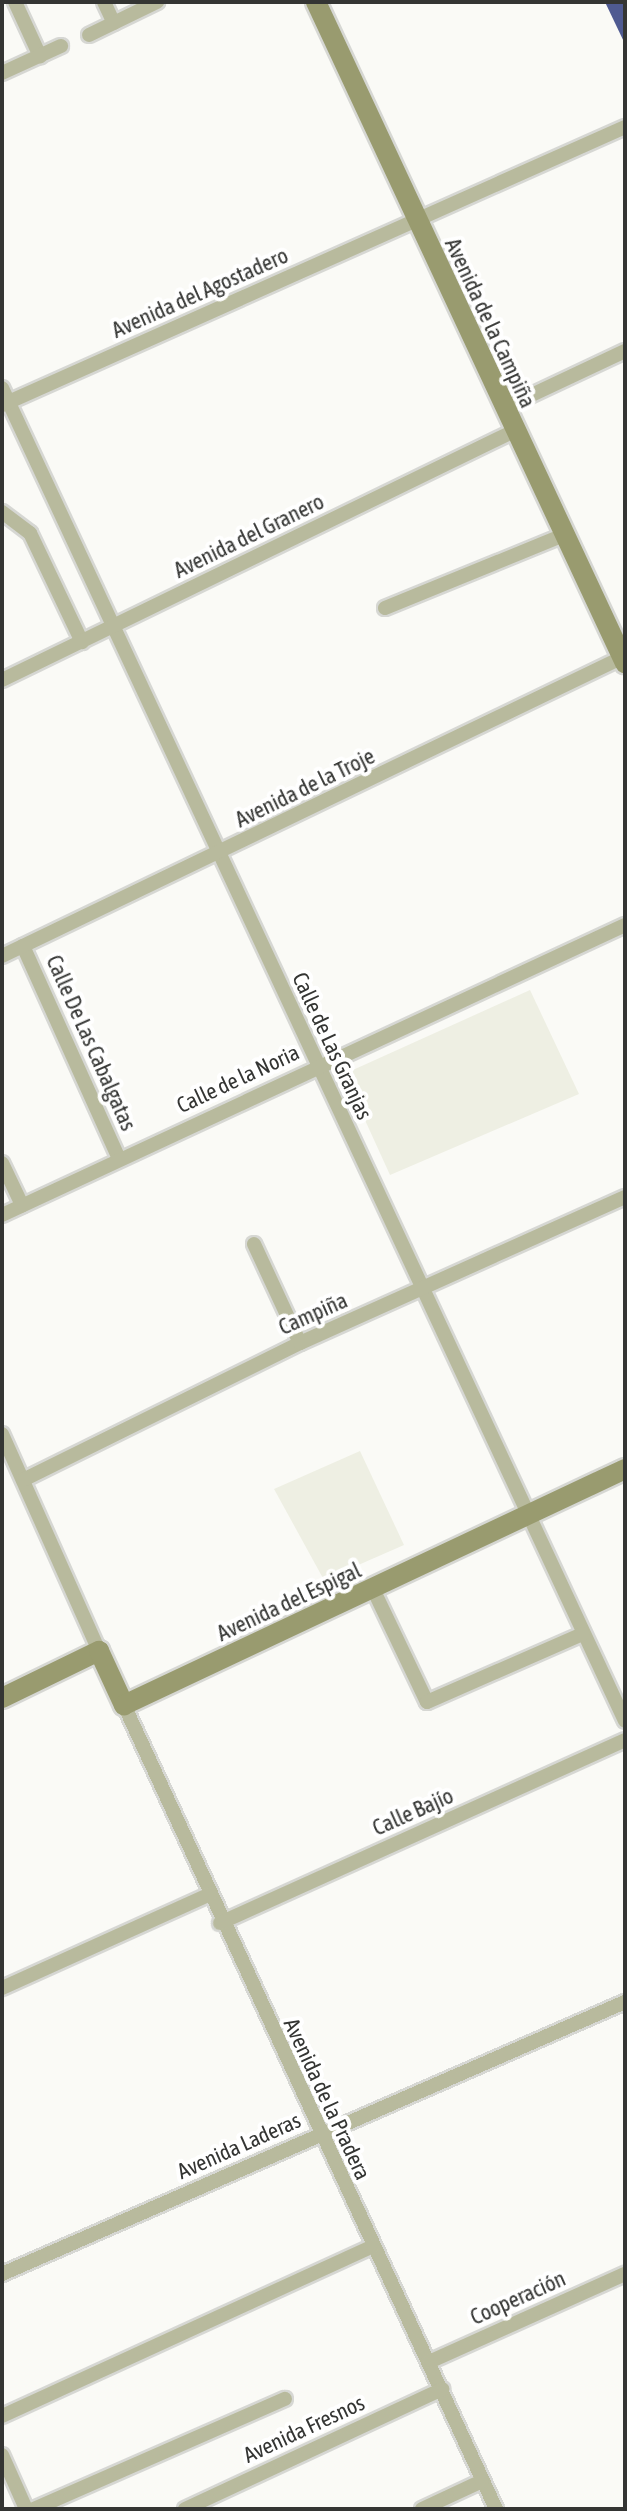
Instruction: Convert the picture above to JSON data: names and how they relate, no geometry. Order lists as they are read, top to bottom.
{
  "streets": {
    "street": [
      "Avenida del Agostadero",
      "Avenida de la Campiña",
      "Avenida del Granero",
      "Avenida de la Troje",
      "Calle De Las Cabalgatas",
      "Calle de Las Granjas",
      "Calle de la Noria",
      "Campiña",
      "Avenida del Espigal",
      "Calle Bajío",
      "Avenida de la Pradera",
      "Avenida Laderas",
      "Cooperación",
      "Avenida Fresnos"
    ]
  },
  "crossings": [
    ["Avenida del Agostadero", "Avenida de la Campiña"],
    ["Avenida del Agostadero", "Calle de Las Granjas"],
    ["Avenida de la Campiña", "Avenida del Granero"],
    ["Avenida de la Campiña", "Avenida de la Troje"],
    ["Avenida del Granero", "Calle de Las Granjas"],
    ["Avenida de la Troje", "Calle De Las Cabalgatas"],
    ["Avenida de la Troje", "Calle de Las Granjas"],
    ["Calle De Las Cabalgatas", "Calle de la Noria"],
    ["Calle de Las Granjas", "Calle de la Noria"],
    ["Calle de Las Granjas", "Campiña"],
    ["Calle de Las Granjas", "Avenida del Espigal"],
    ["Avenida del Espigal", "Avenida de la Pradera"],
    ["Calle Bajío", "Avenida de la Pradera"],
    ["Avenida de la Pradera", "Avenida Laderas"],
    ["Avenida de la Pradera", "Cooperación"],
    ["Avenida de la Pradera", "Avenida Fresnos"]
  ]
}
